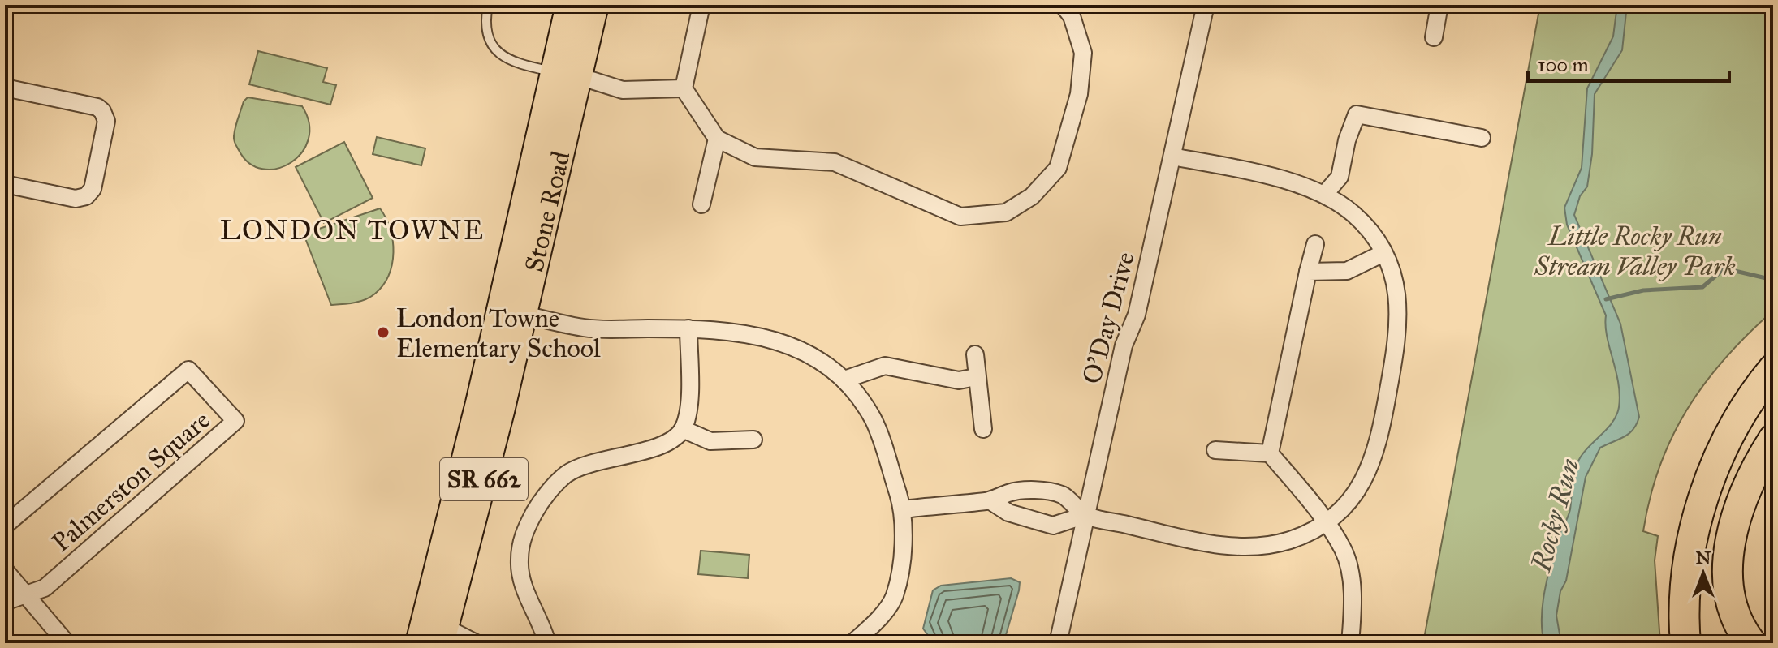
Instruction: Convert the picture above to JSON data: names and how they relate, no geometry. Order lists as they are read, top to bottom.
{
  "streets": {
    "main road": ["Stone Road", "SR 662"],
    "street": ["O'Day Drive", "Palmerston Square"]
  },
  "districts": ["LONDON TOWNE"],
  "water": ["Rocky Run"],
  "parks": ["Little Rocky Run Stream Valley Park"],
  "places": ["London Towne Elementary School"],
  "scale_bar": "100 m",
  "north": "top"
}
